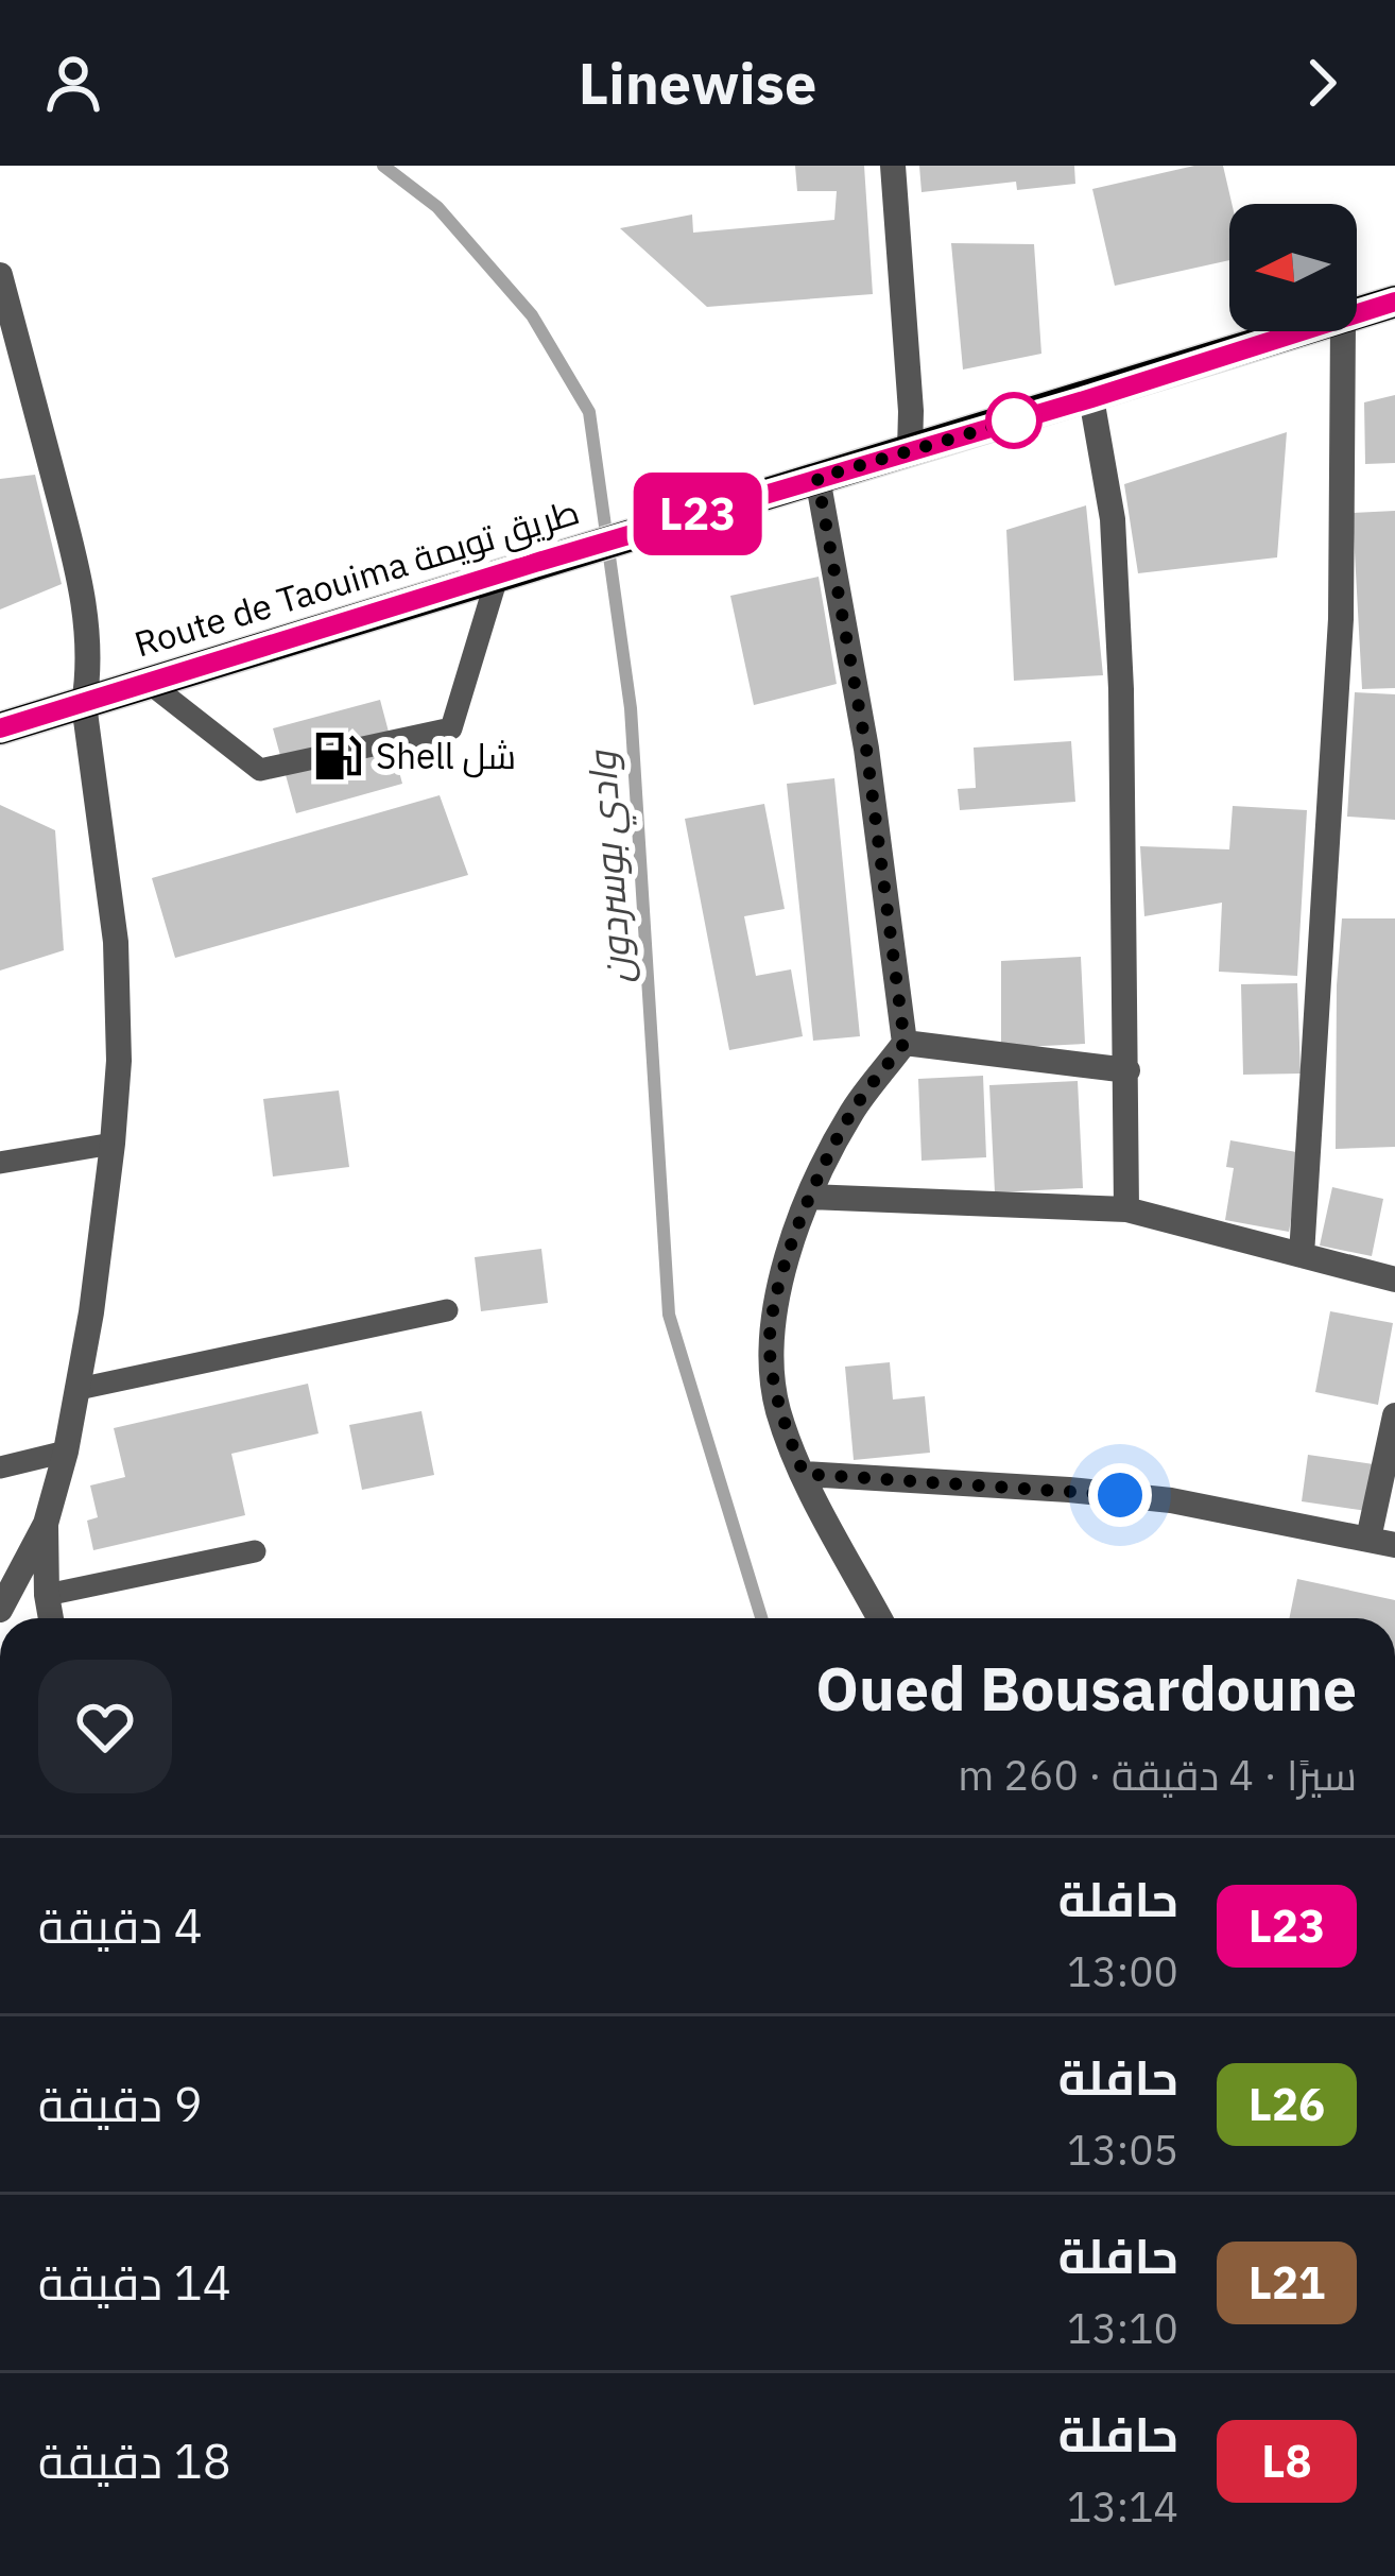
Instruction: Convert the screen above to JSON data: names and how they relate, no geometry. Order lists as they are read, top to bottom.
{
  "streets": {
    "main road": ["Route de Taouima طريق تويمة"]
  },
  "water": ["وادي بوسردون"],
  "places": {
    "fuel station": ["Shell شل"]
  },
  "lines": ["bus line L23"],
  "north": "left",
  "page": {
    "header": "Linewise",
    "on_map": "L23",
    "heading": ["Oued Bousardoune", "سيرًا · 4 دقيقة · 260 m"],
    "list": [
      {
        "mark": "L23",
        "name": "حافلة",
        "note": "13:00",
        "value": "4 دقيقة"
      },
      {
        "mark": "L26",
        "name": "حافلة",
        "note": "13:05",
        "value": "9 دقيقة"
      },
      {
        "mark": "L21",
        "name": "حافلة",
        "note": "13:10",
        "value": "14 دقيقة"
      },
      {
        "mark": "L8",
        "name": "حافلة",
        "note": "13:14",
        "value": "18 دقيقة"
      }
    ]
  }
}
